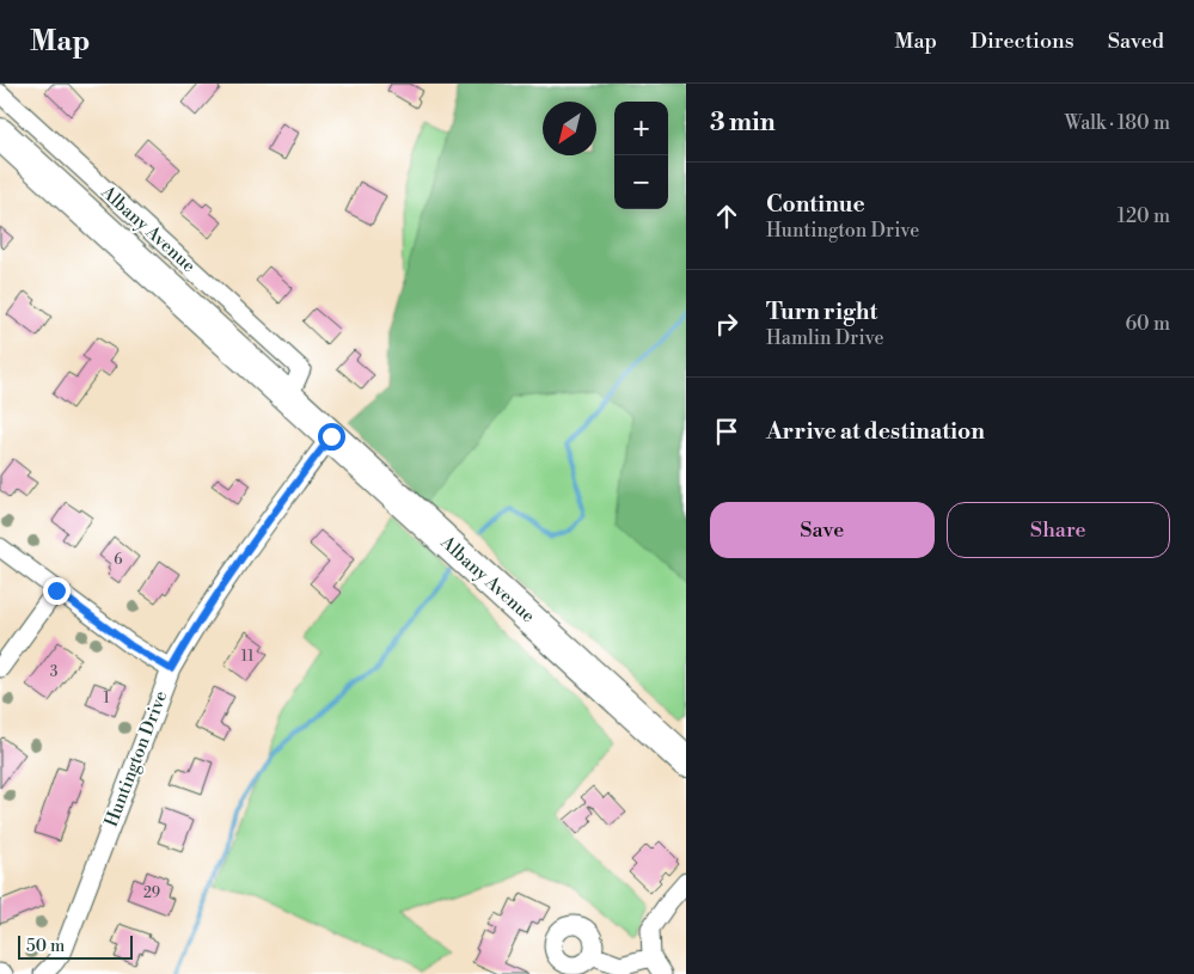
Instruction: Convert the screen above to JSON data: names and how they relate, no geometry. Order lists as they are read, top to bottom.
{
  "streets": {
    "highway": ["Albany Avenue"],
    "street": ["Huntington Drive"]
  },
  "crossings": [
    ["Albany Avenue", "Huntington Drive"]
  ],
  "house_numbers": [
    "6",
    "11",
    "3",
    "1",
    "29"
  ],
  "scale_bar": "50 m",
  "north": "bottom left",
  "page": {
    "header": "Map",
    "nav": ["Map", "Directions", "Saved"],
    "heading": ["3 min", "Walk · 180 m"],
    "map_buttons": ["+", "−"],
    "list": [
      ["Continue", "Huntington Drive", "120 m"],
      ["Turn right", "Hamlin Drive", "60 m"],
      "Arrive at destination"
    ],
    "buttons": ["Save", "Share"],
    "scale": "50 m"
  }
}
